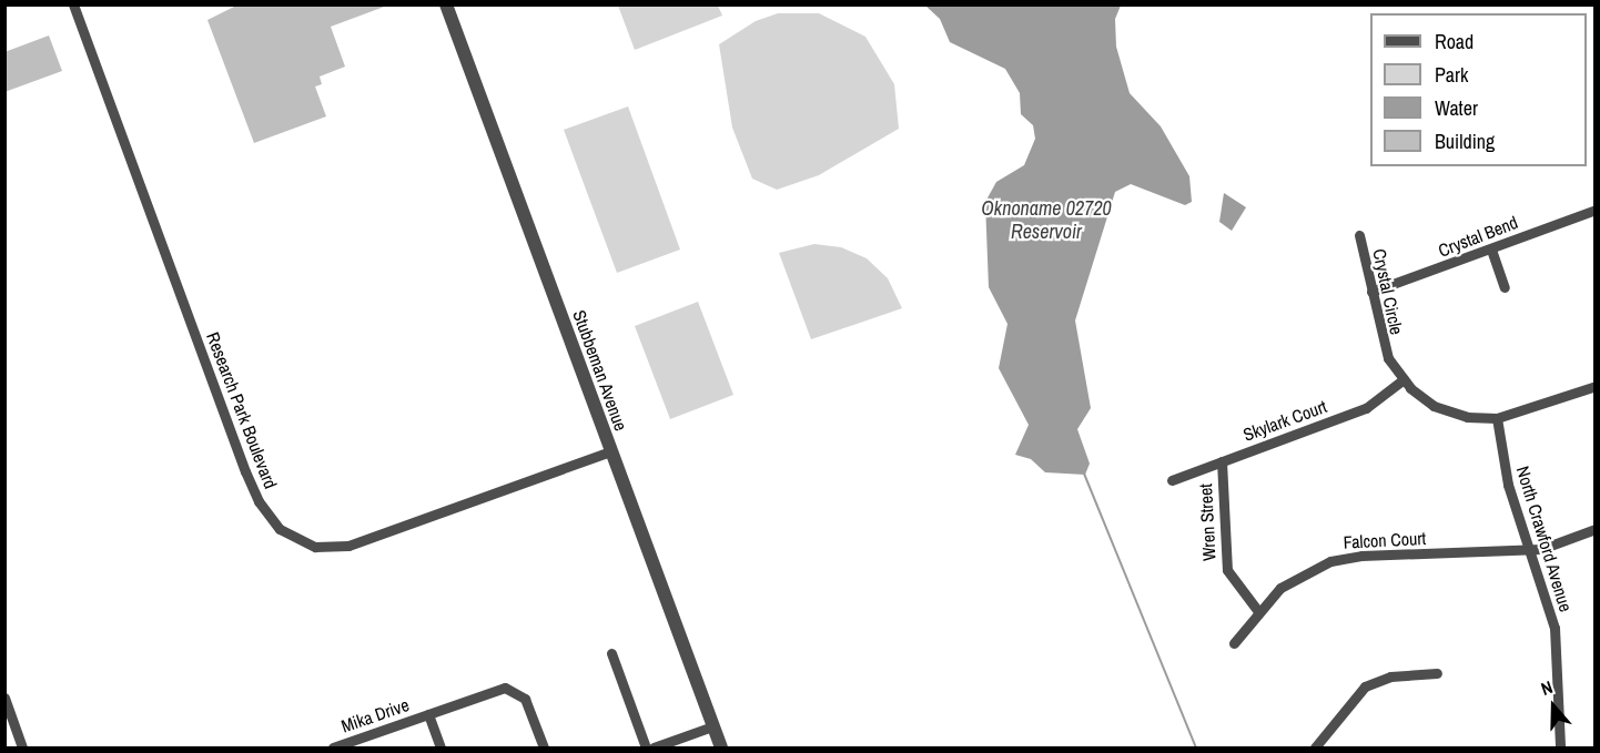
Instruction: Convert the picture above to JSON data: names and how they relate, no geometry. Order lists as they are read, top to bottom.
{
  "streets": {
    "street": [
      "Crystal Bend",
      "Crystal Circle",
      "Stubbeman Avenue",
      "Research Park Boulevard",
      "Skylark Court",
      "Wren Street",
      "North Crawford Avenue",
      "Falcon Court",
      "Mika Drive"
    ]
  },
  "crossings": [
    ["Crystal Bend", "Crystal Circle"],
    ["Crystal Circle", "Skylark Court"],
    ["Crystal Circle", "North Crawford Avenue"],
    ["Stubbeman Avenue", "Research Park Boulevard"],
    ["Skylark Court", "Wren Street"],
    ["Wren Street", "Falcon Court"],
    ["North Crawford Avenue", "Falcon Court"]
  ],
  "water": ["Oknoname 02720 Reservoir"],
  "legend": [
    "Road",
    "Park",
    "Water",
    "Building"
  ],
  "north": "top"
}
